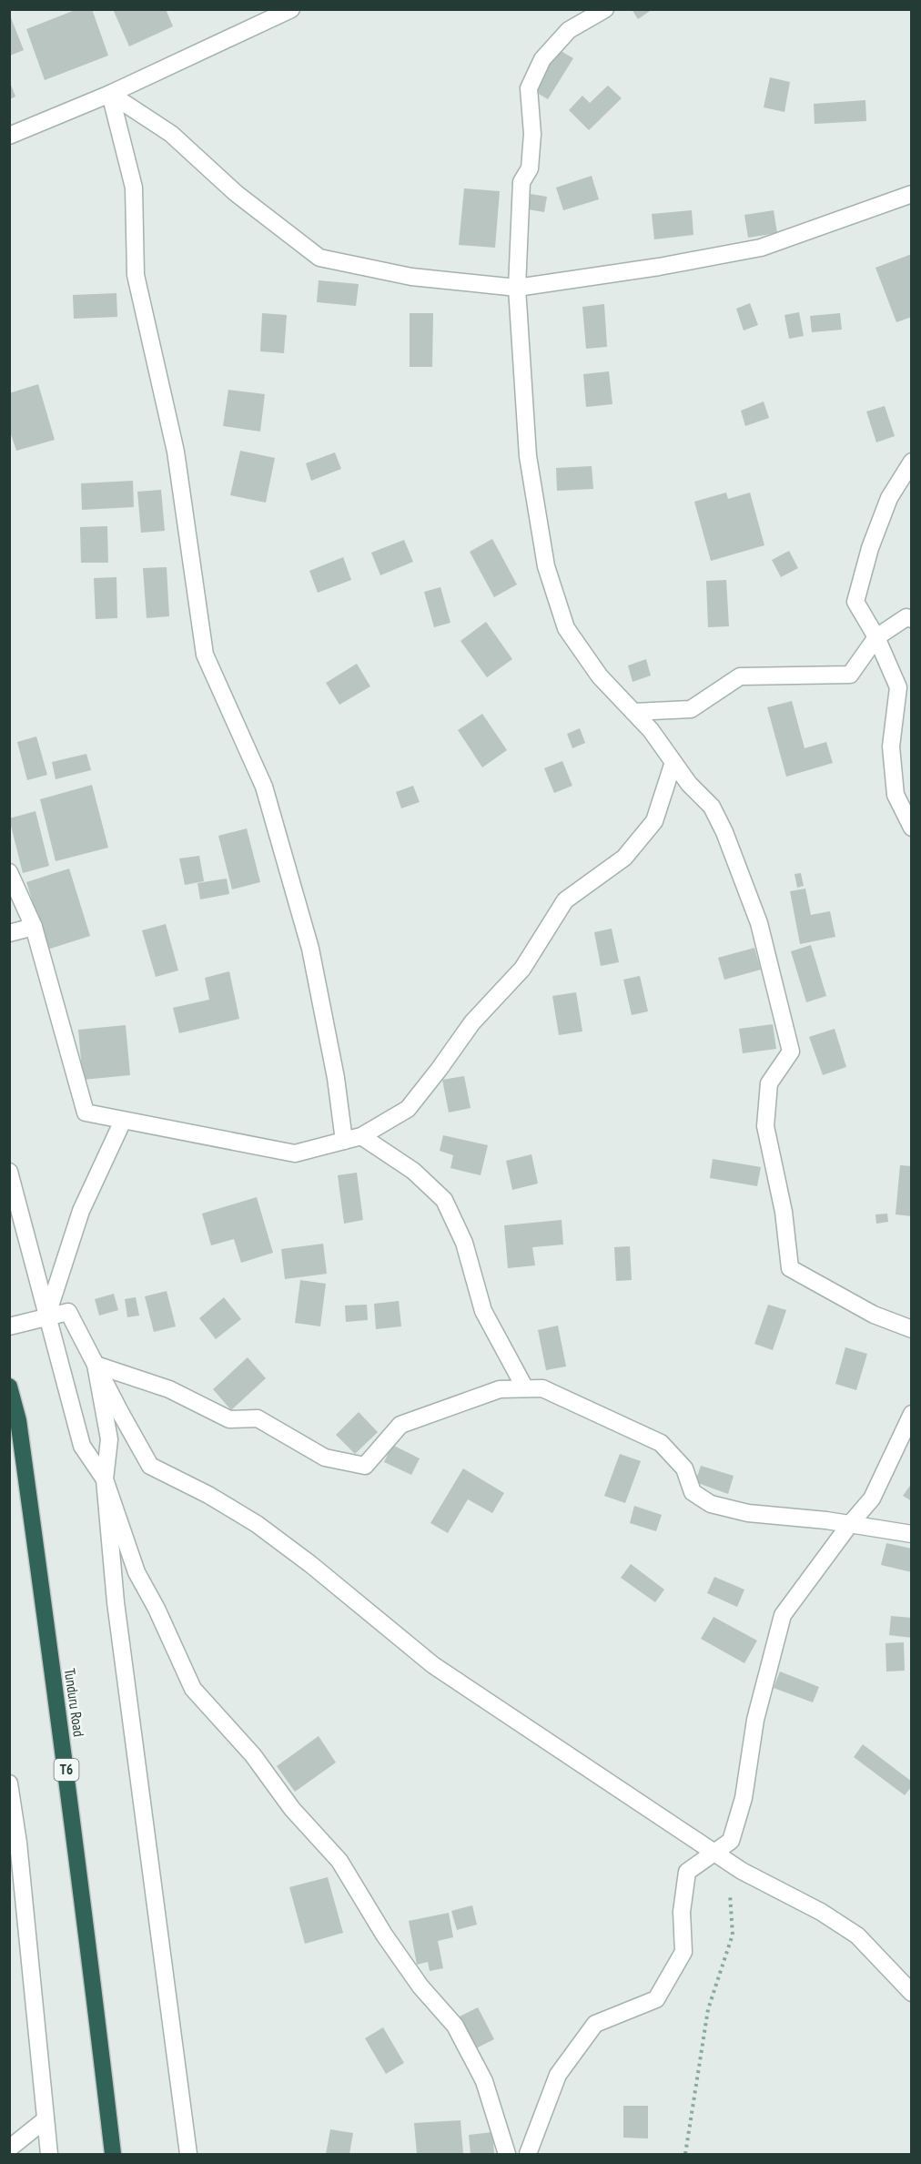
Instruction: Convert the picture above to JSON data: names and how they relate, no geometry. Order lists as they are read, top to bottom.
{
  "streets": {
    "highway": ["Tunduru Road", "T6"]
  }
}
